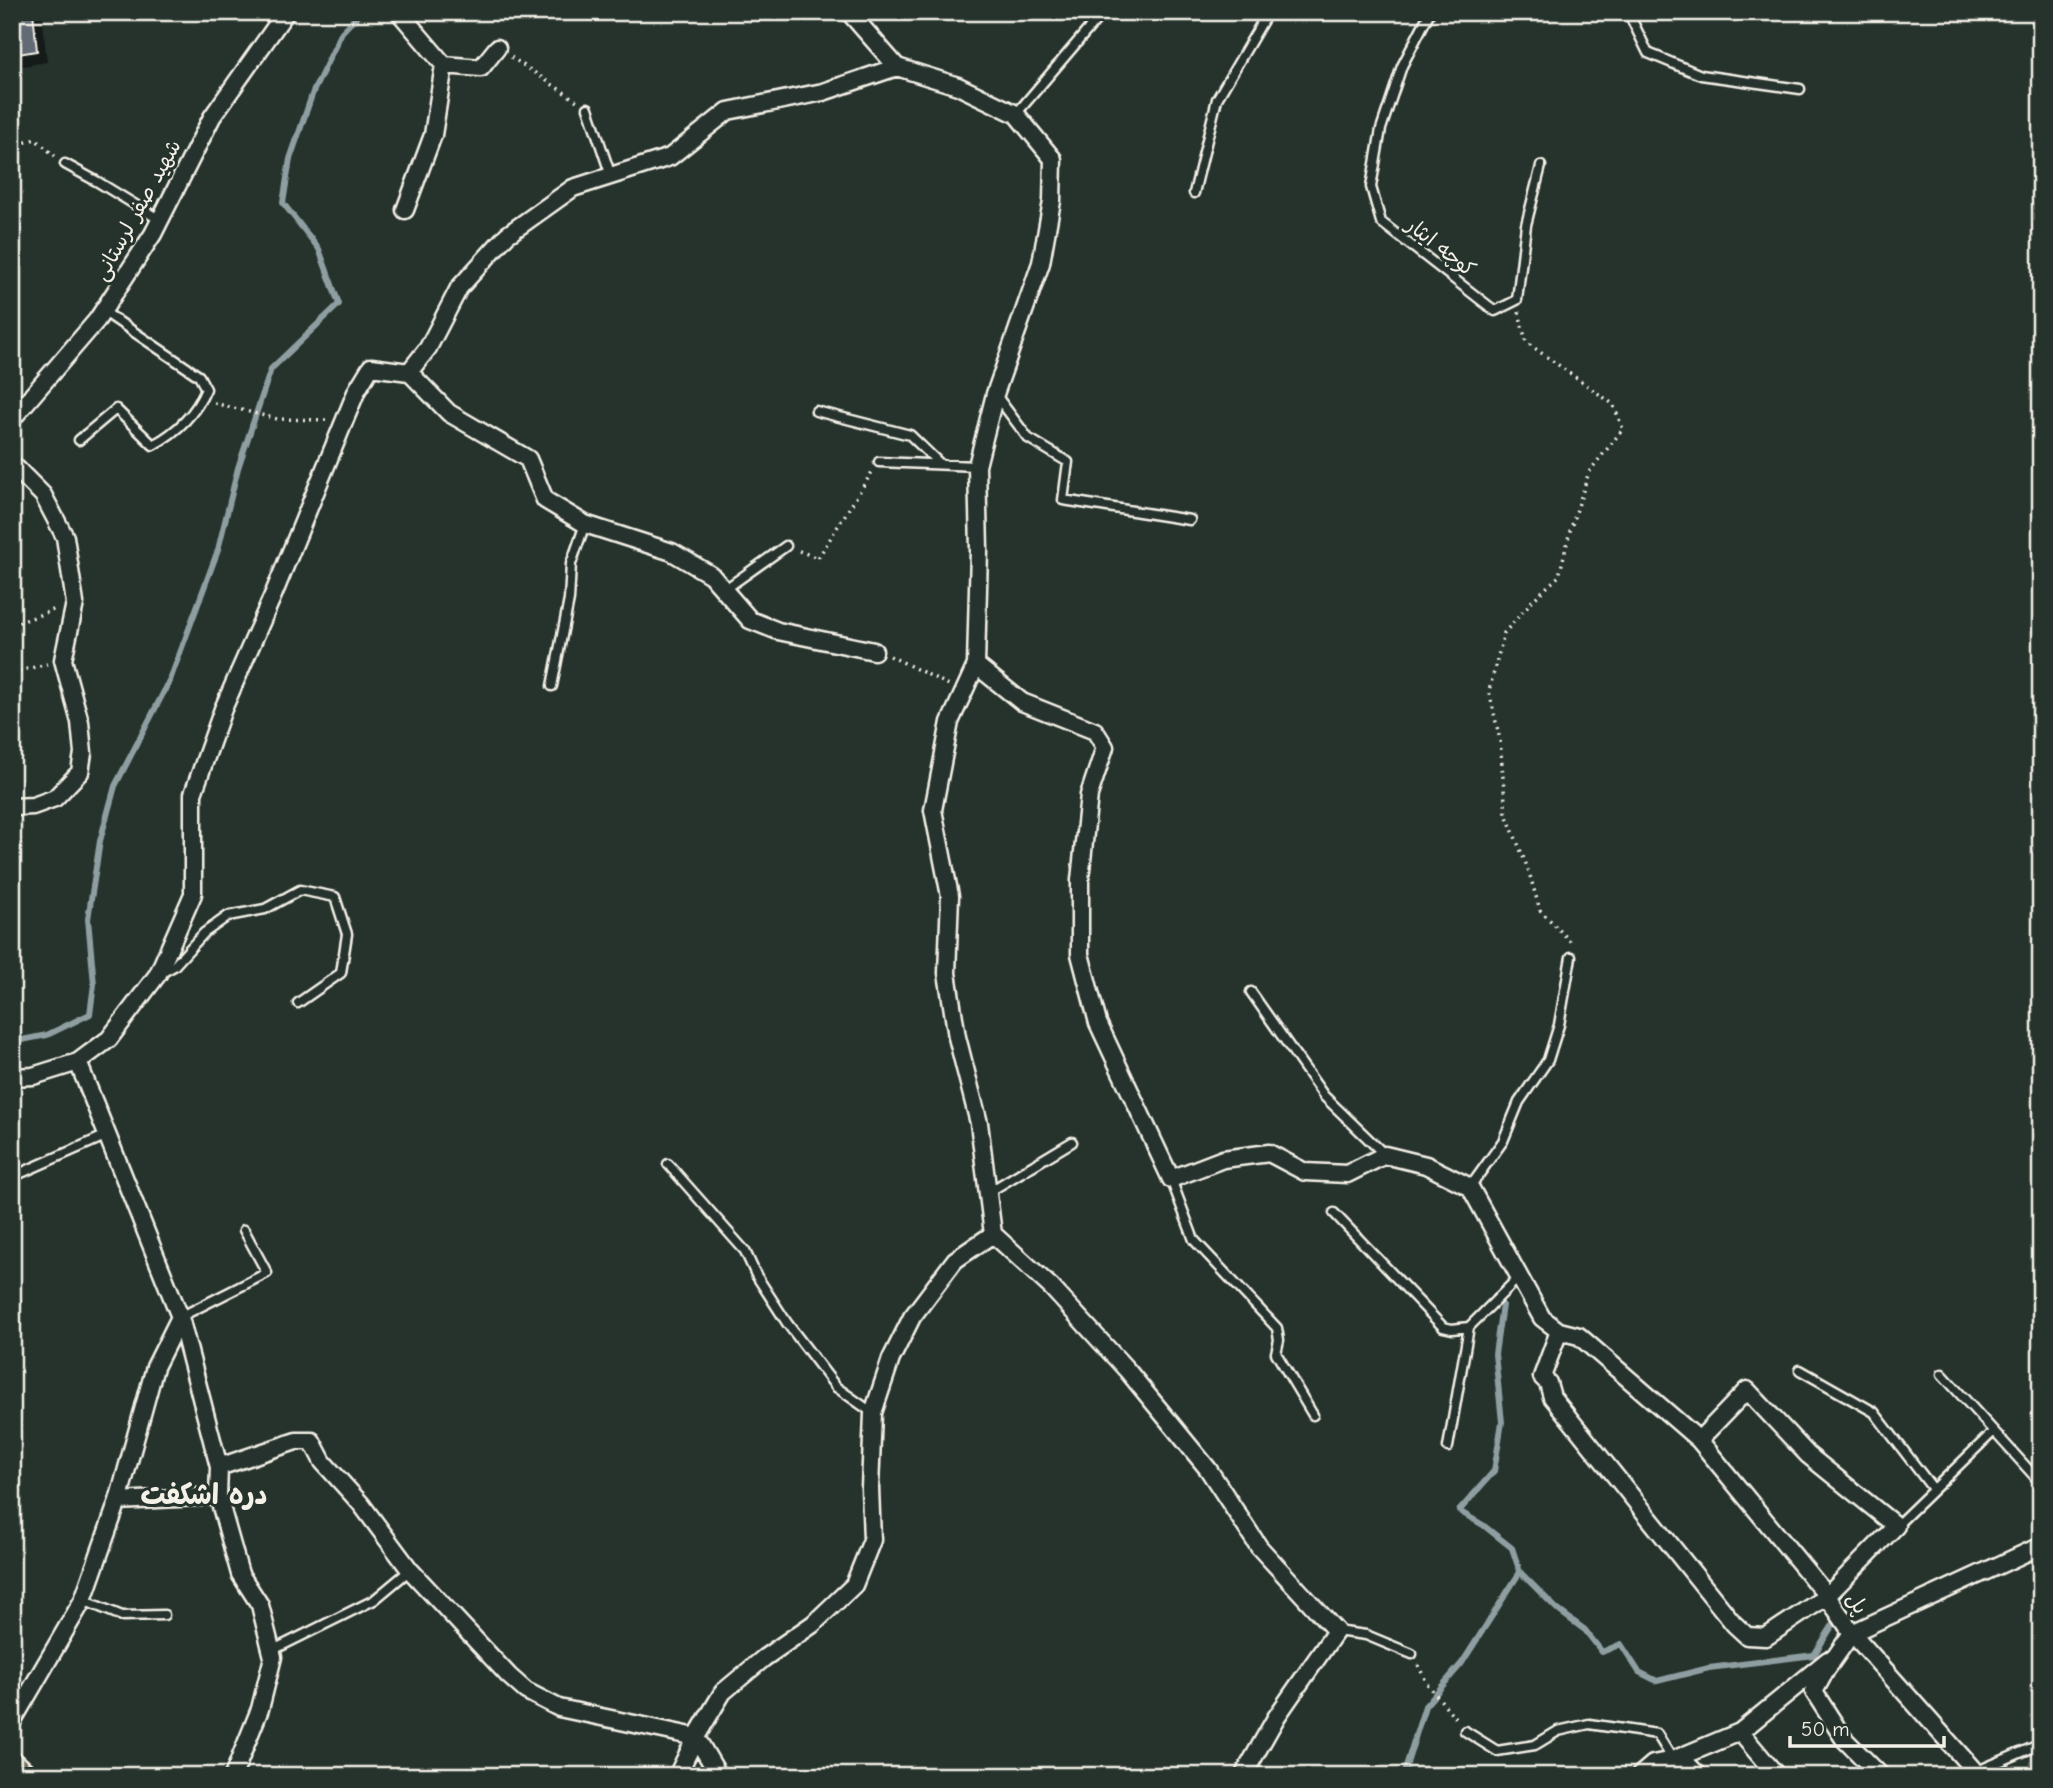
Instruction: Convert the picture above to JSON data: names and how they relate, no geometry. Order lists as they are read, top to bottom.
{
  "streets": {
    "street": ["شهید صفر لرستانی", "پل"],
    "lane": ["کوچه ایثار"]
  },
  "districts": ["دره اشکفت"],
  "scale_bar": "50 m"
}
